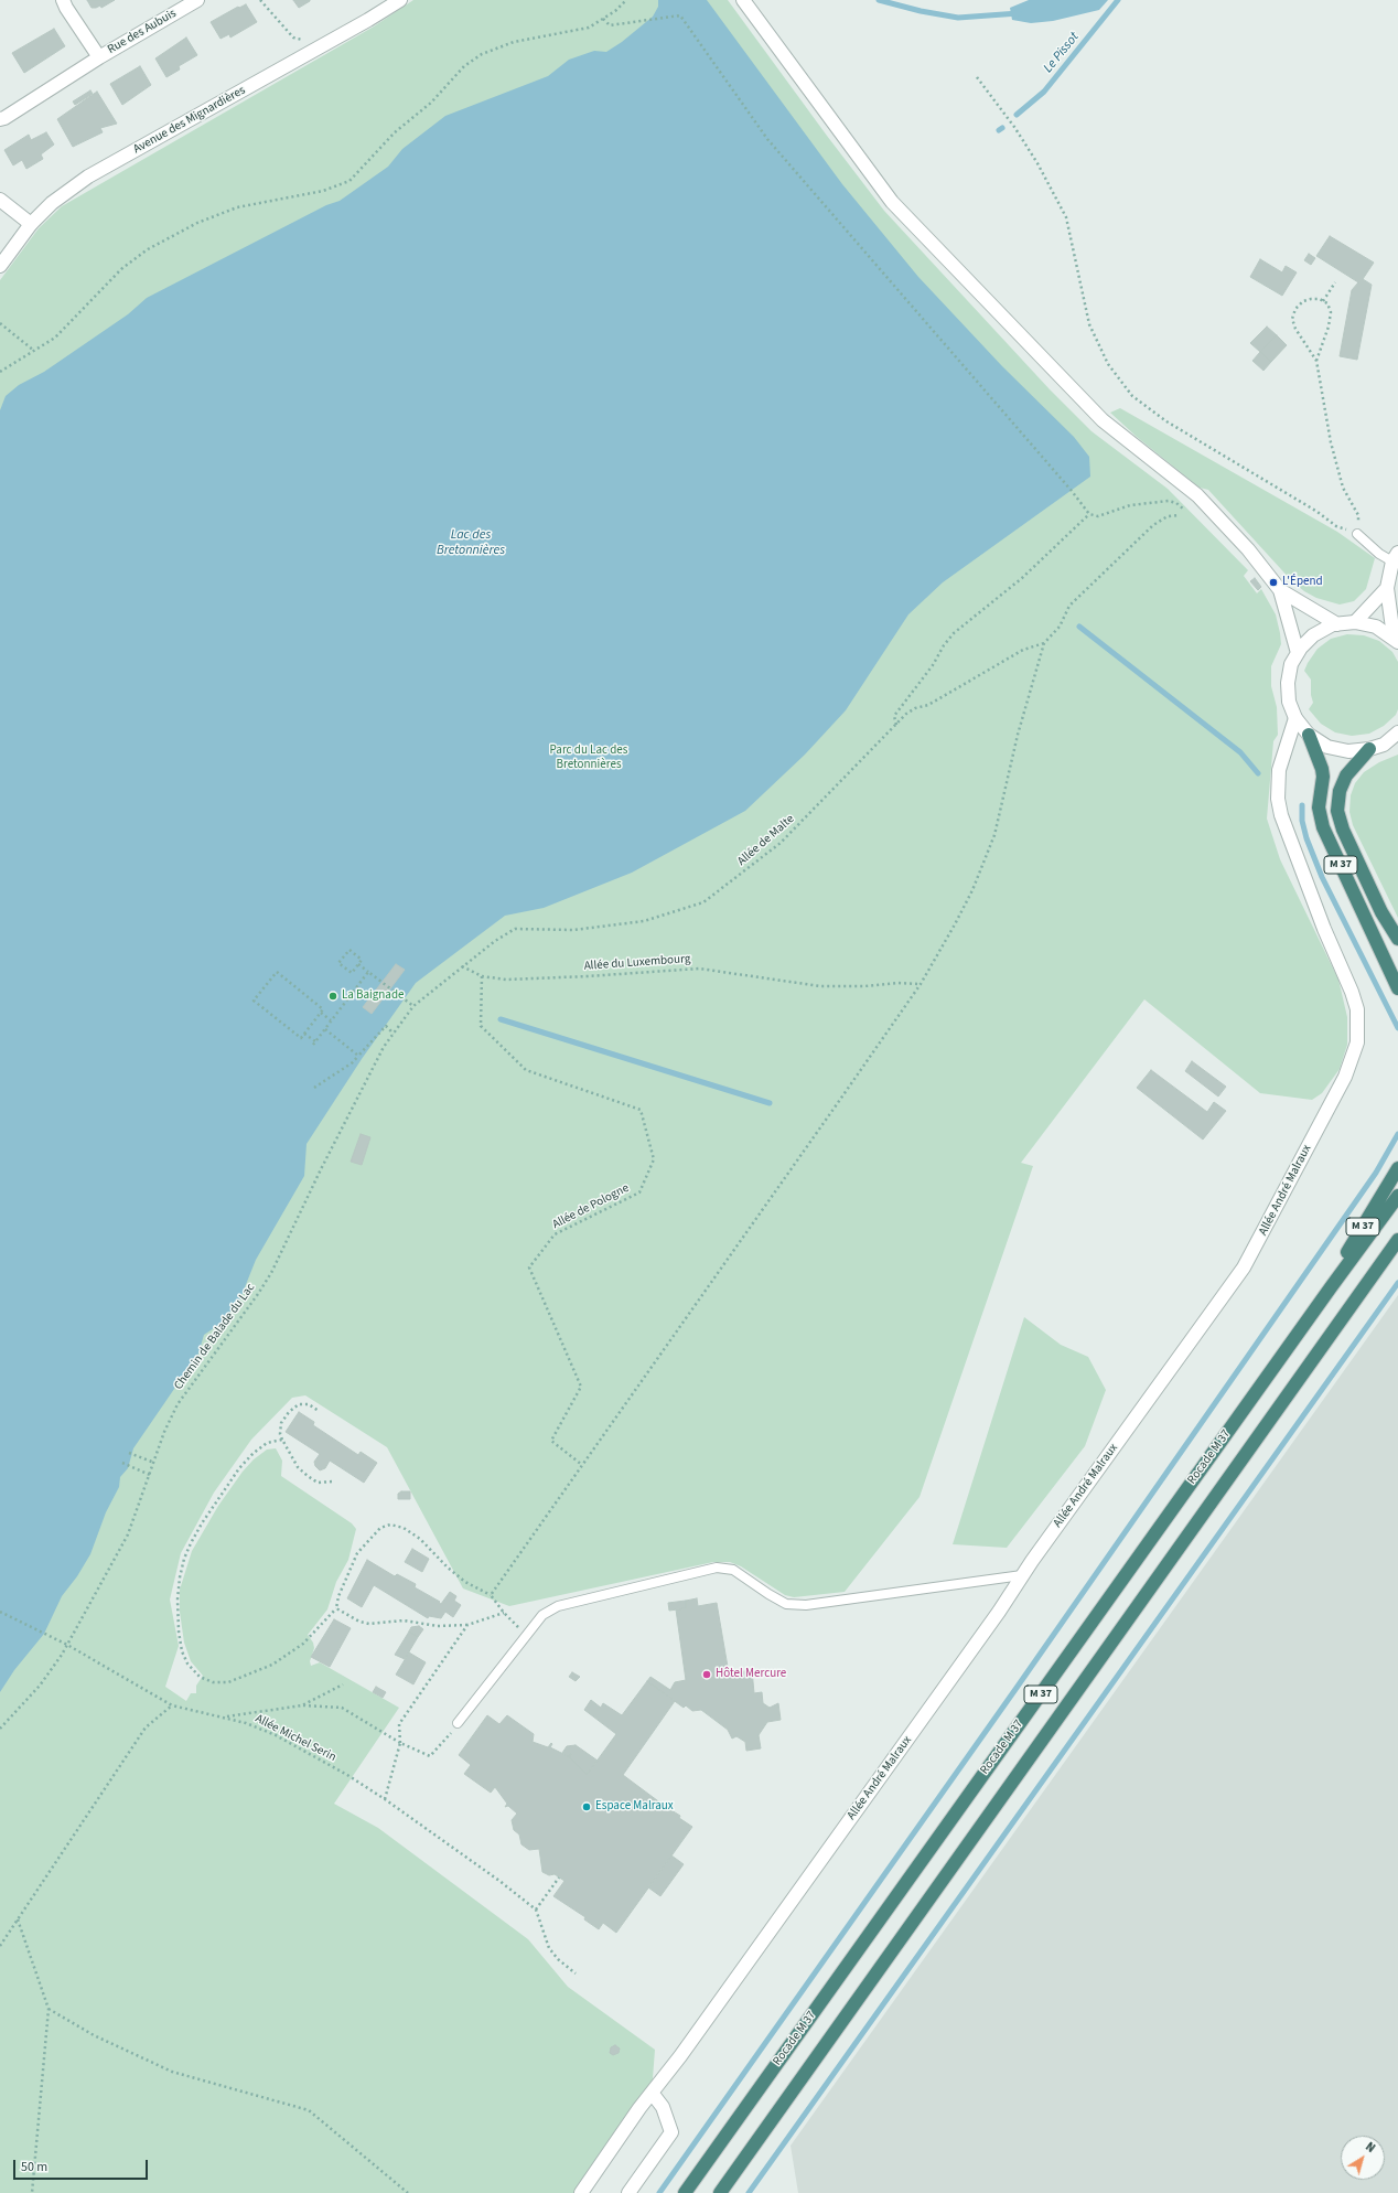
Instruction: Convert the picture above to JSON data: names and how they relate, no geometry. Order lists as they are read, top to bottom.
{
  "streets": {
    "highway": ["M 37", "Rocade M 37"],
    "street": ["Rue des Aubuis", "Avenue des Mignardières", "Allée André Malraux"],
    "path": [
      "Allée de Malte",
      "Allée du Luxembourg",
      "Allée de Pologne",
      "Chemin de Balade du Lac",
      "Allée Michel Serin"
    ]
  },
  "crossings": [
    ["Allée de Malte", "Allée du Luxembourg"],
    ["Allée de Malte", "Chemin de Balade du Lac"],
    ["M 37", "Rocade M 37"],
    ["Allée du Luxembourg", "Allée de Pologne"],
    ["Allée du Luxembourg", "Chemin de Balade du Lac"],
    ["Chemin de Balade du Lac", "Allée Michel Serin"]
  ],
  "water": ["Le Pissot", "Lac des Bretonnières"],
  "parks": ["Parc du Lac des Bretonnières"],
  "places": [
    "L'Épend",
    "La Baignade",
    "Hôtel Mercure",
    "Espace Malraux"
  ],
  "scale_bar": "50 m",
  "north": "top right"
}
